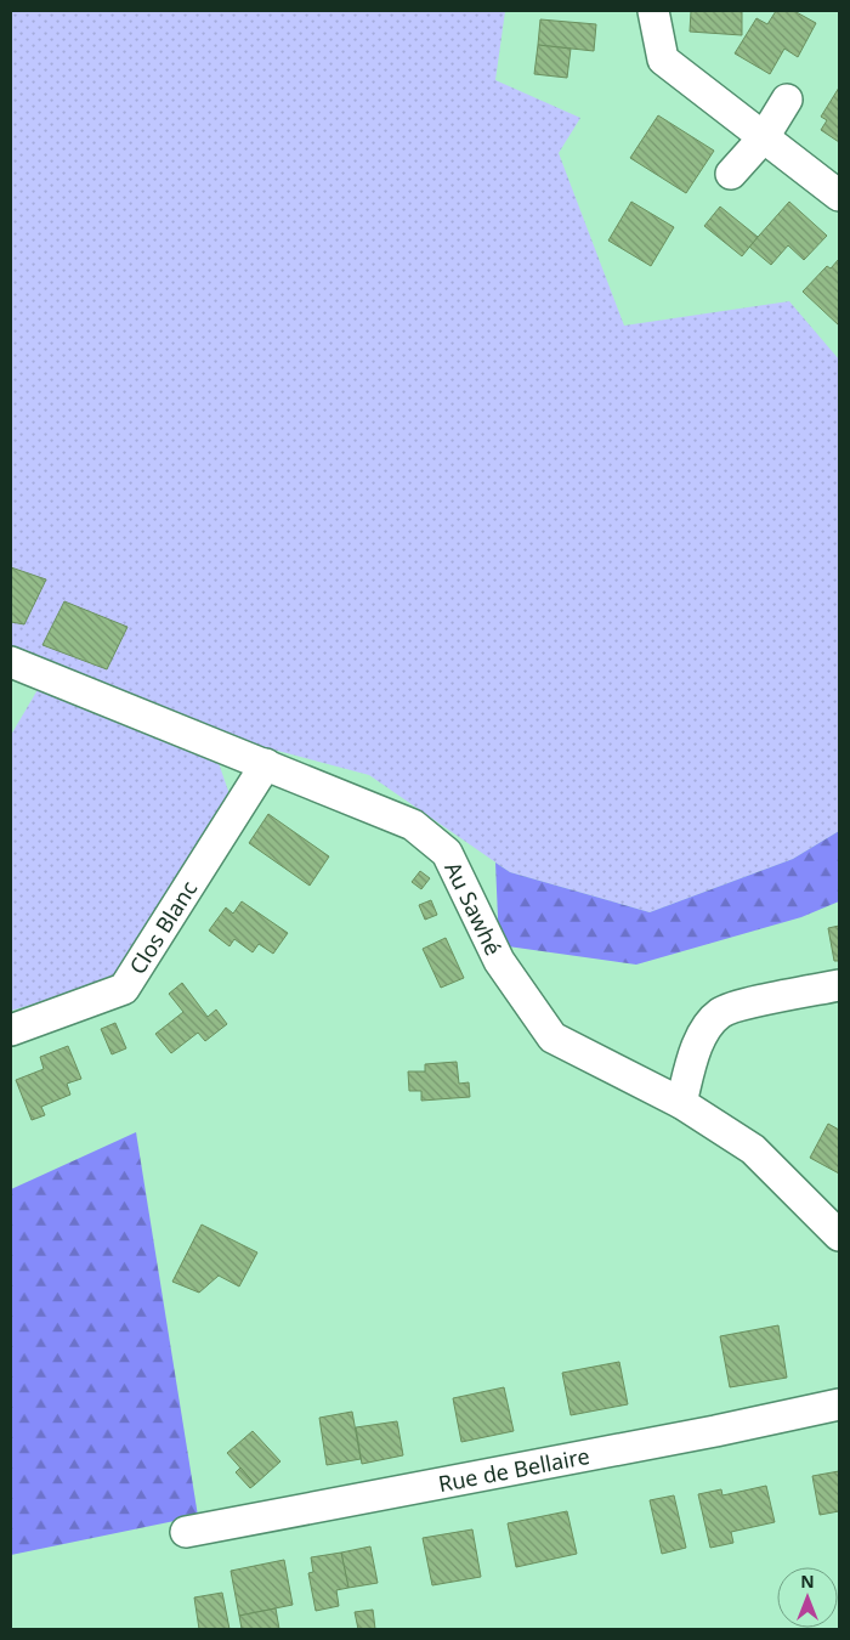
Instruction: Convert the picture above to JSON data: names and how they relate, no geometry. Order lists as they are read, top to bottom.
{
  "streets": {
    "street": ["Au Sawhé", "Clos Blanc", "Rue de Bellaire"]
  },
  "crossings": [
    ["Au Sawhé", "Clos Blanc"]
  ],
  "north": "top"
}
